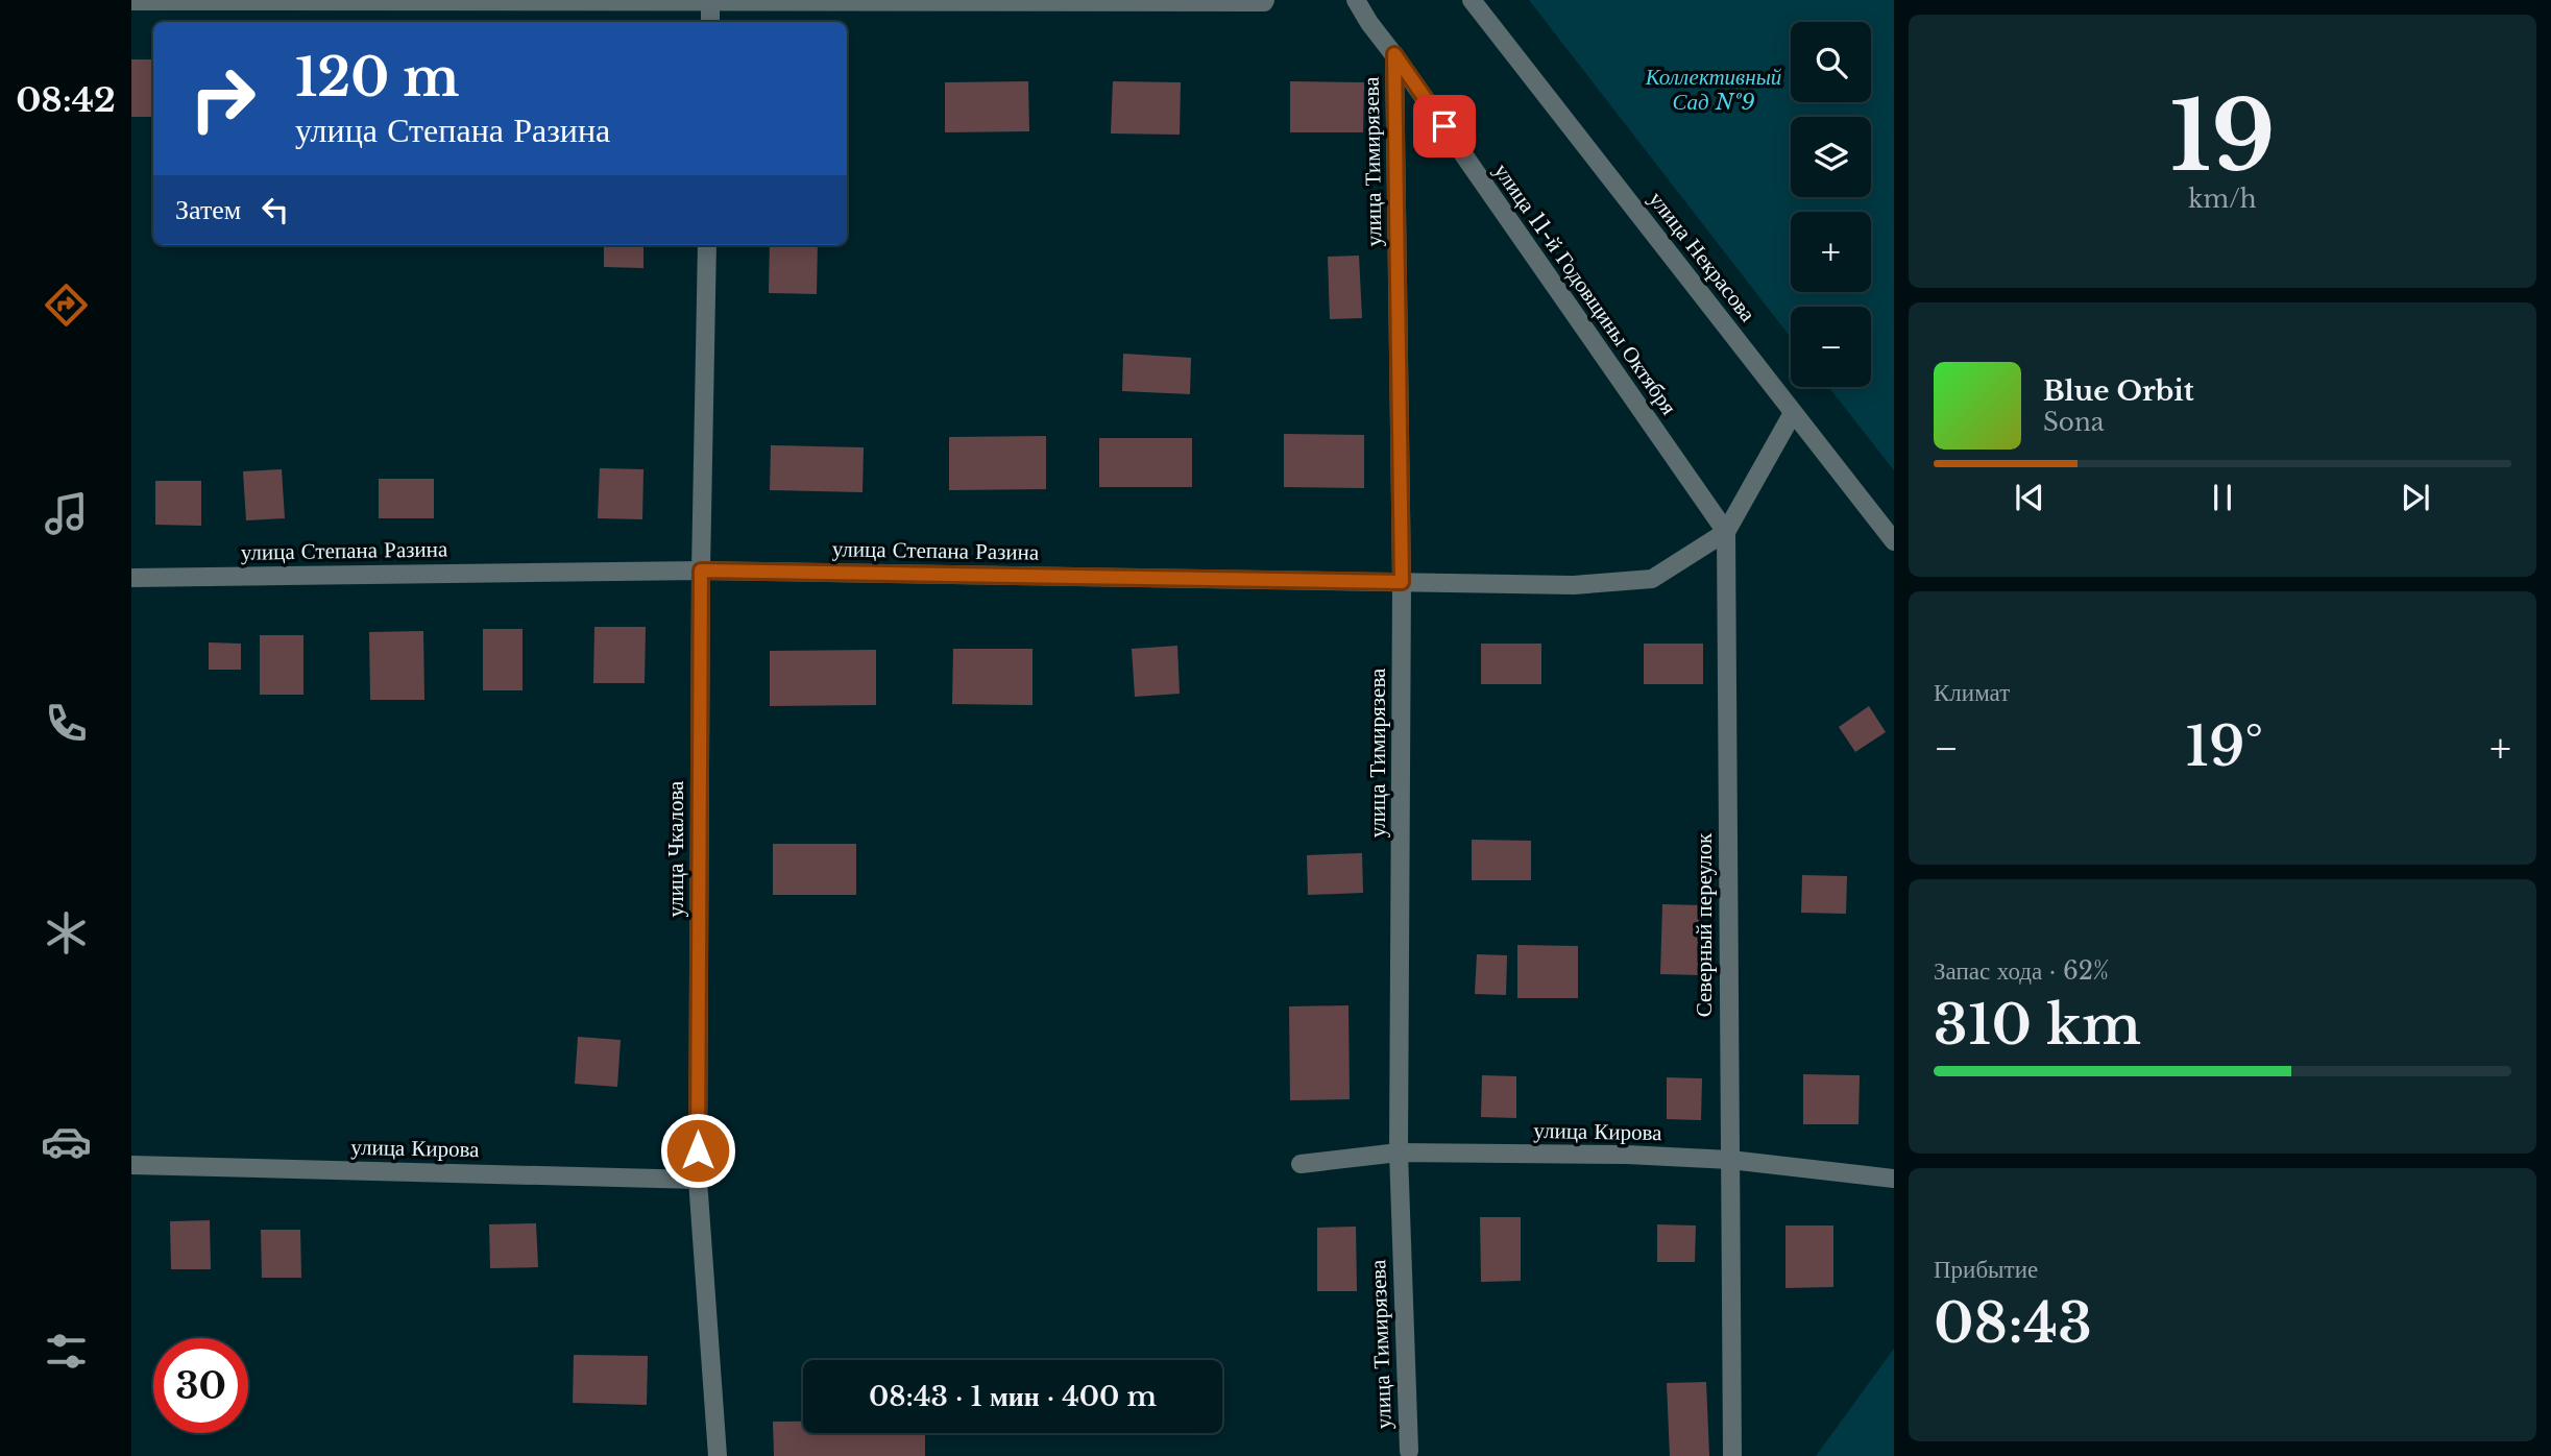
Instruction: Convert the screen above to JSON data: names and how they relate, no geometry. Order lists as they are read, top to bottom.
{
  "streets": {
    "street": [
      "улица Тимирязева",
      "улица Некрасова",
      "улица 11-й Годовщины Октября",
      "улица Степана Разина",
      "улица Чкалова",
      "Северный переулок",
      "улица Кирова"
    ]
  },
  "crossings": [
    ["улица Тимирязева", "улица 11-й Годовщины Октября"],
    ["улица Тимирязева", "улица Степана Разина"],
    ["улица Тимирязева", "улица Кирова"],
    ["улица 11-й Годовщины Октября", "улица Степана Разина"],
    ["улица 11-й Годовщины Октября", "Северный переулок"],
    ["улица Степана Разина", "улица Чкалова"],
    ["улица Степана Разина", "Северный переулок"],
    ["улица Чкалова", "улица Кирова"],
    ["Северный переулок", "улица Кирова"]
  ],
  "parks": ["Коллективный Сад №9"],
  "page": {
    "tabs": "08:42",
    "tile": [
      ["19", "km/h"],
      "Климат",
      ["Запас хода · 62%", "310 km"],
      ["Прибытие", "08:43"]
    ],
    "map_buttons": ["+", "−"],
    "turn": ["120 m", "улица Степана Разина"],
    "then": "Затем",
    "song": ["Blue Orbit", "Sona"],
    "heat": ["−", "19°", "+"],
    "limit": "30",
    "trip": "08:43 · 1 мин · 400 m"
  }
}
